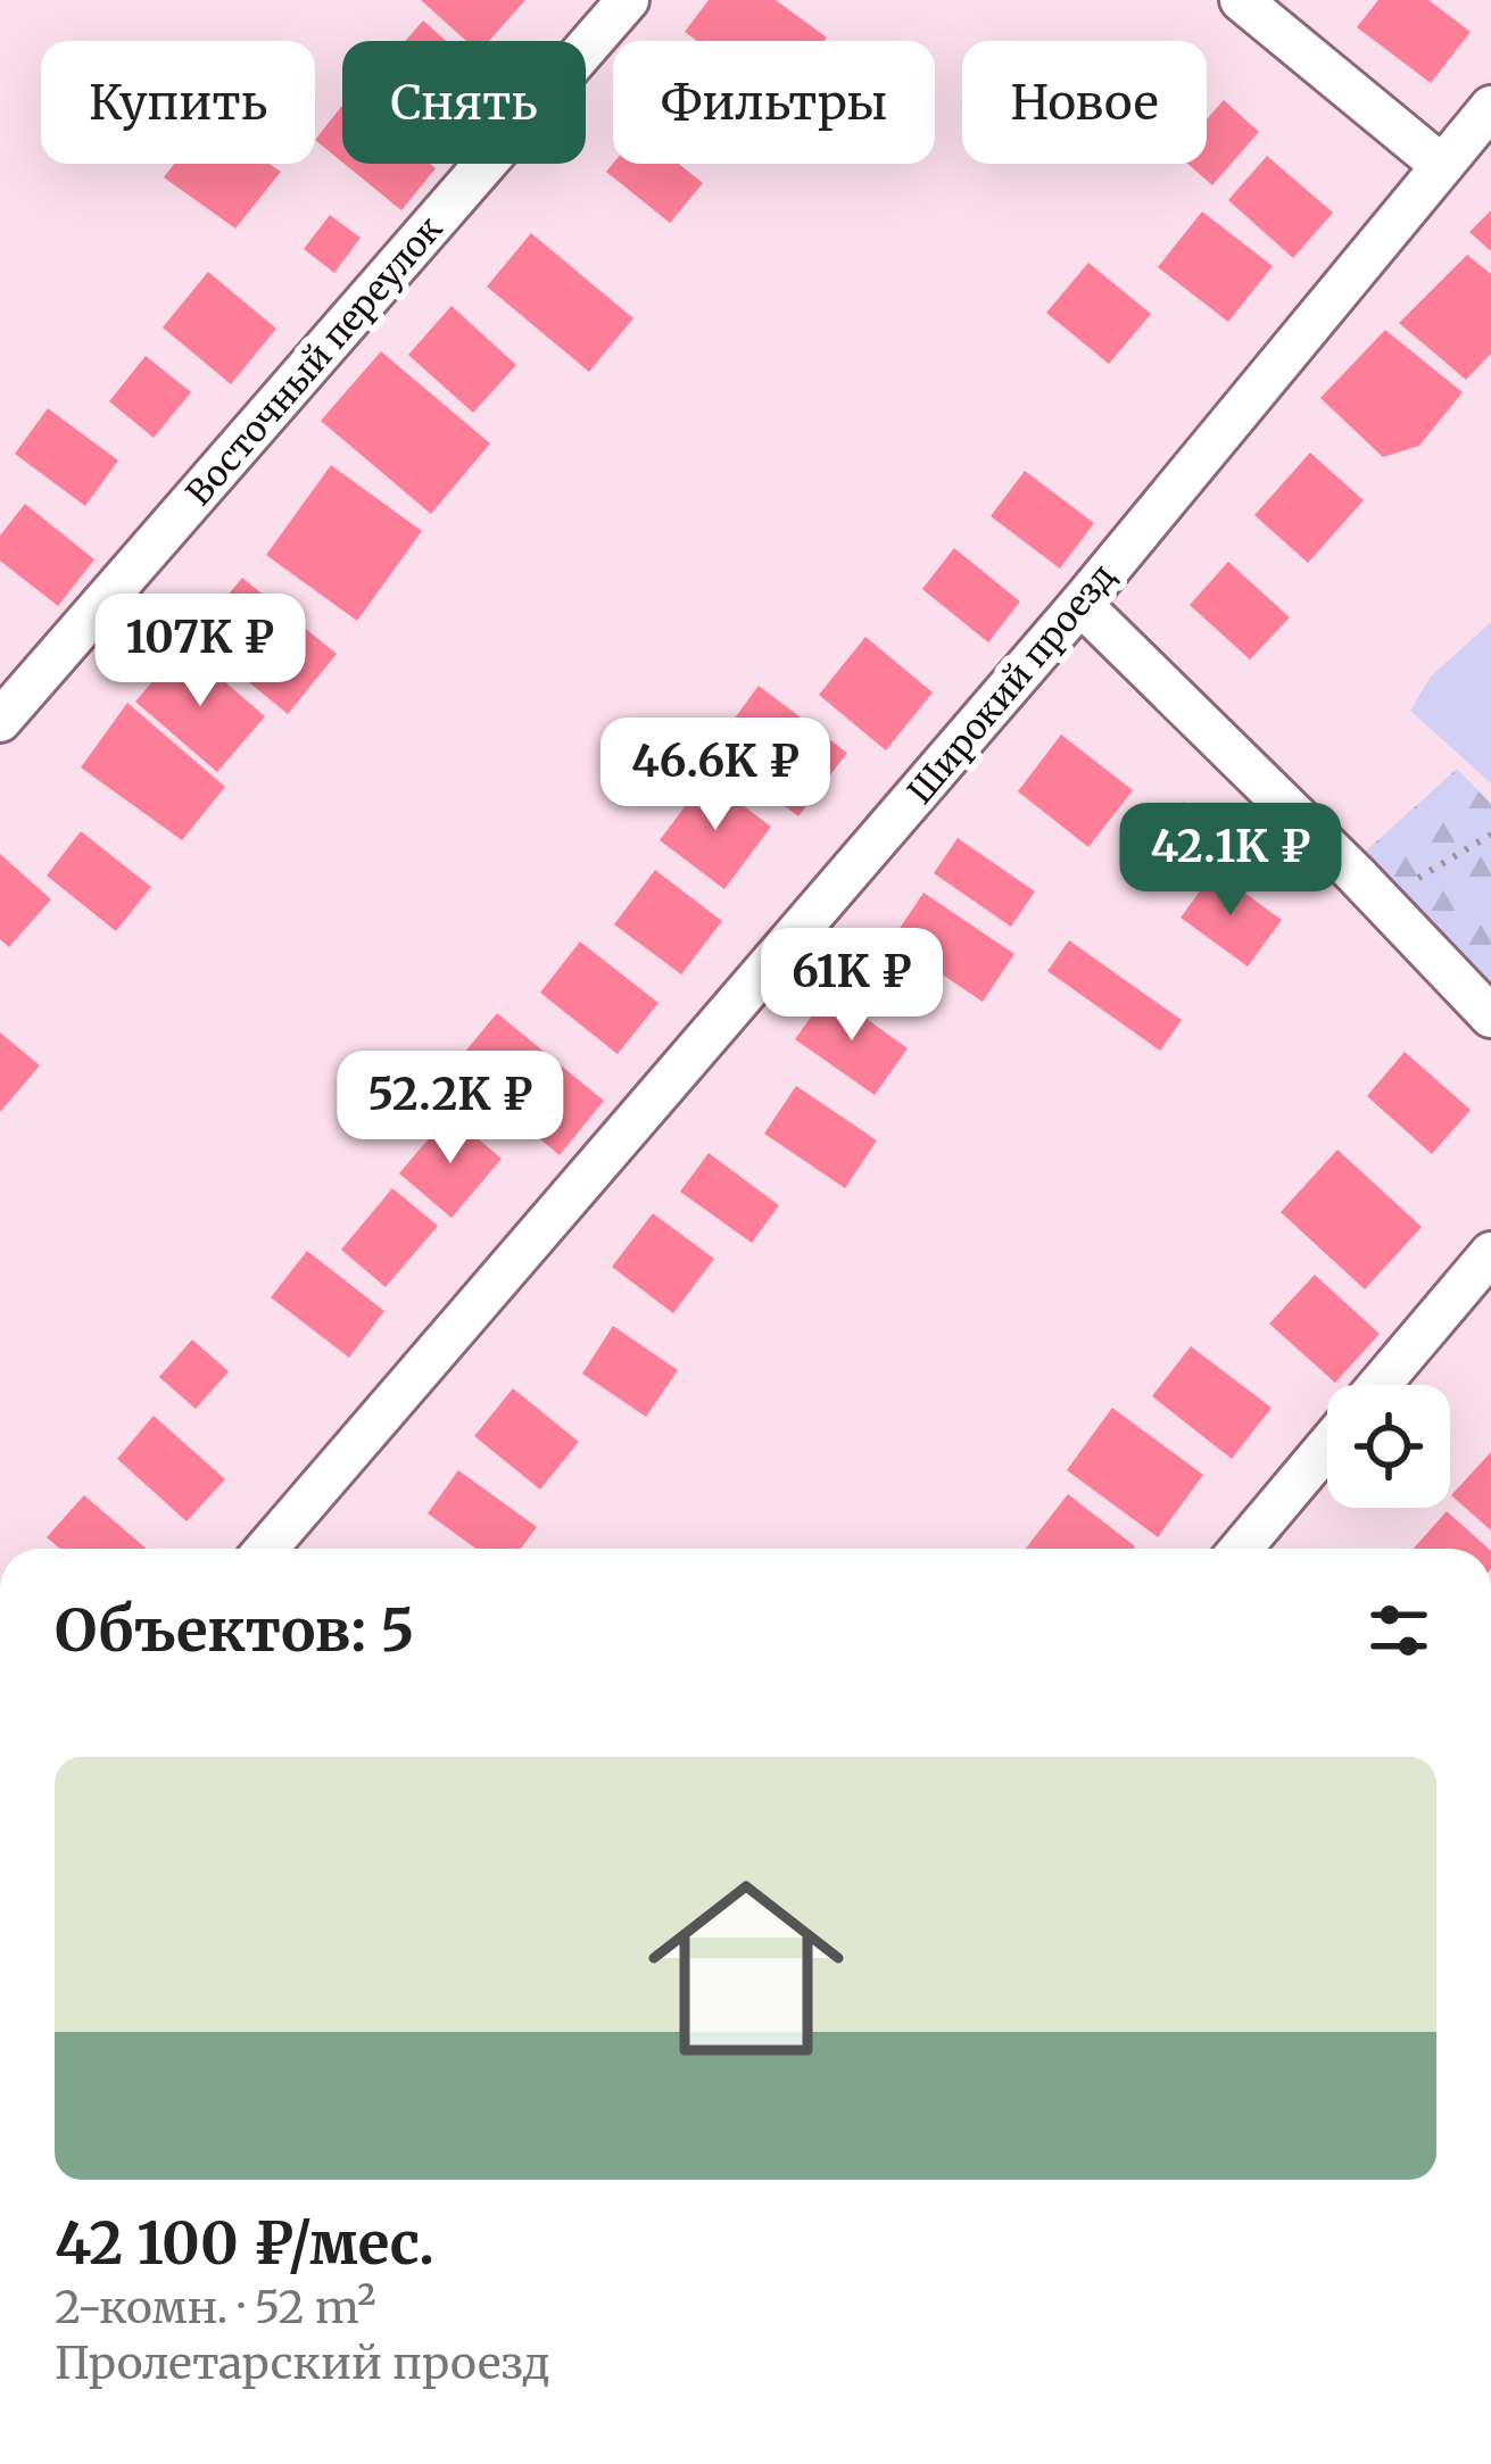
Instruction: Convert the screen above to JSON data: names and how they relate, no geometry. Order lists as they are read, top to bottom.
{
  "streets": {
    "street": ["Восточный переулок", "Широкий проезд"]
  },
  "page": {
    "chip": [
      "Купить",
      "Снять",
      "Фильтры",
      "Новое"
    ],
    "price": [
      "107K ₽",
      "46.6K ₽",
      "42.1K ₽",
      "61K ₽",
      "52.2K ₽"
    ],
    "heading": "Объектов: 5",
    "list": [
      {
        "name": "42 100 ₽/мес.",
        "note": "2-комн. · 52 m² · Пролетарский проезд"
      }
    ]
  }
}
